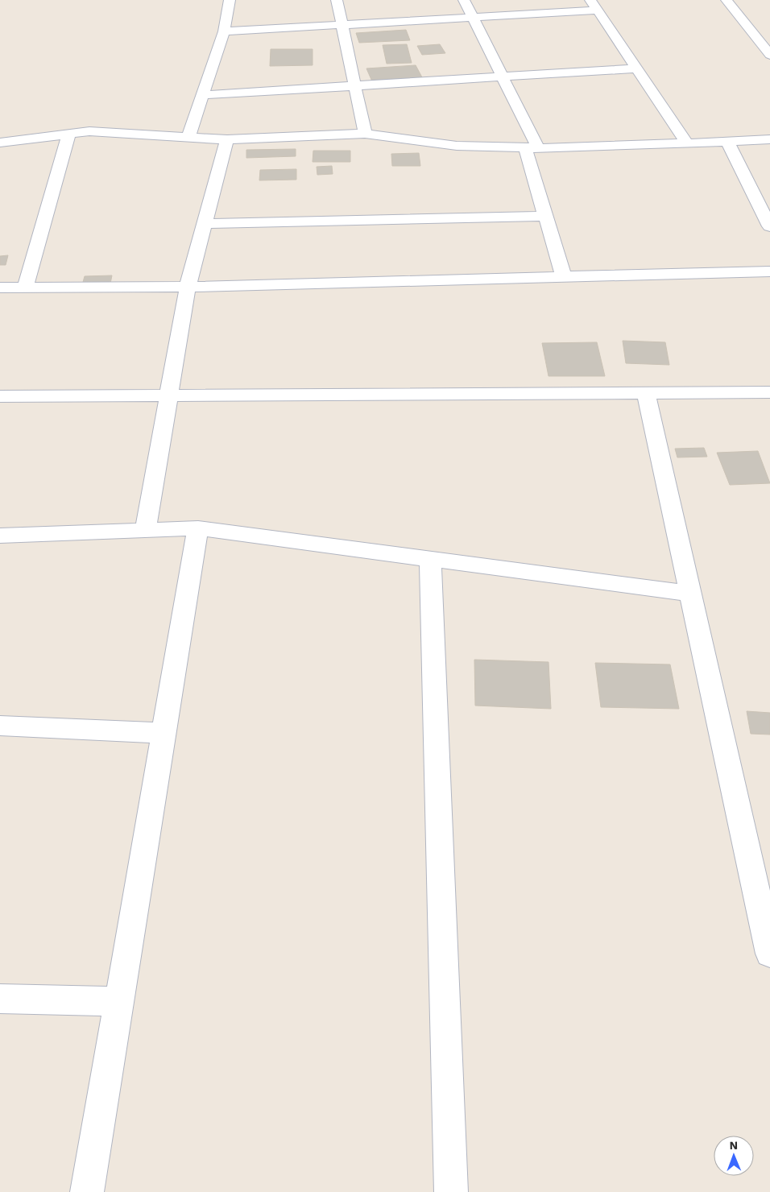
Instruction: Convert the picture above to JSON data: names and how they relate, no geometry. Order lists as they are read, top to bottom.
{
  "north": "top"
}
